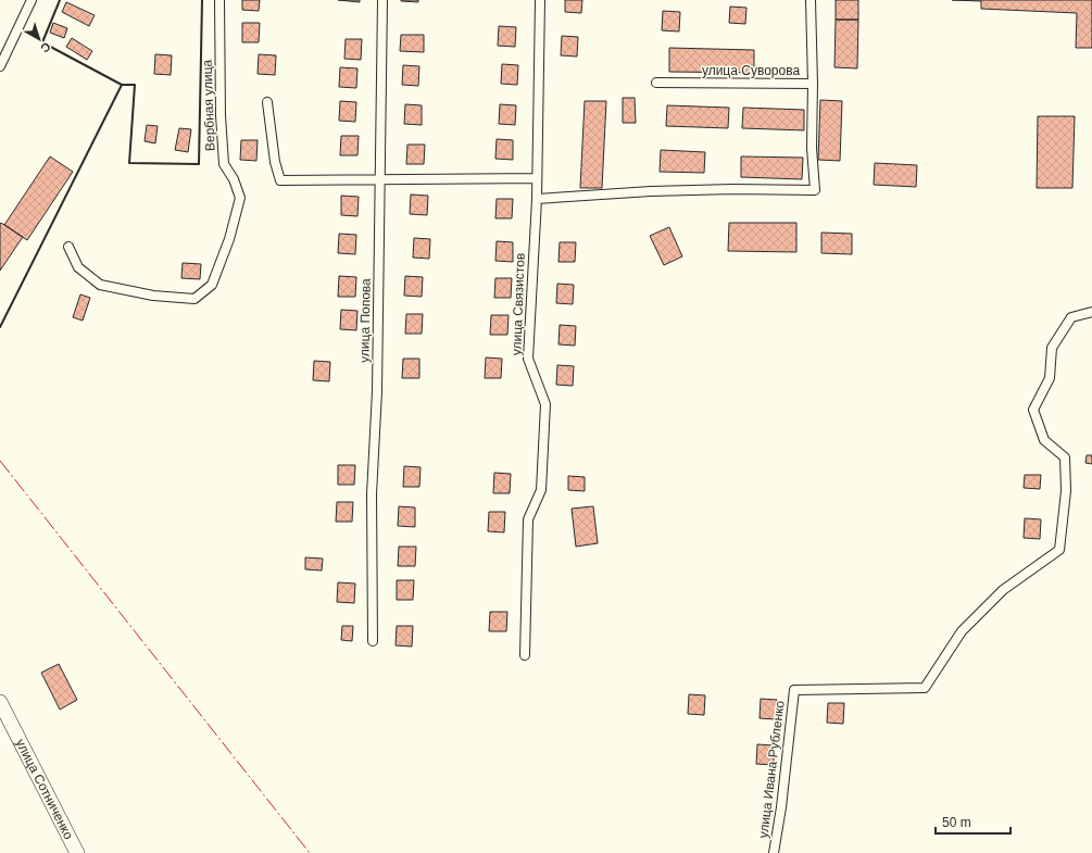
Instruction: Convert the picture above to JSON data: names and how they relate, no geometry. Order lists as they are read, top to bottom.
{
  "streets": {
    "main road": ["улица Сотниченко"],
    "street": [
      "улица Суворова",
      "Вербная улица",
      "улица Связистов",
      "улица Попова",
      "улица Ивана Рубленко"
    ]
  },
  "scale_bar": "50 m",
  "north": "bottom right"
}
